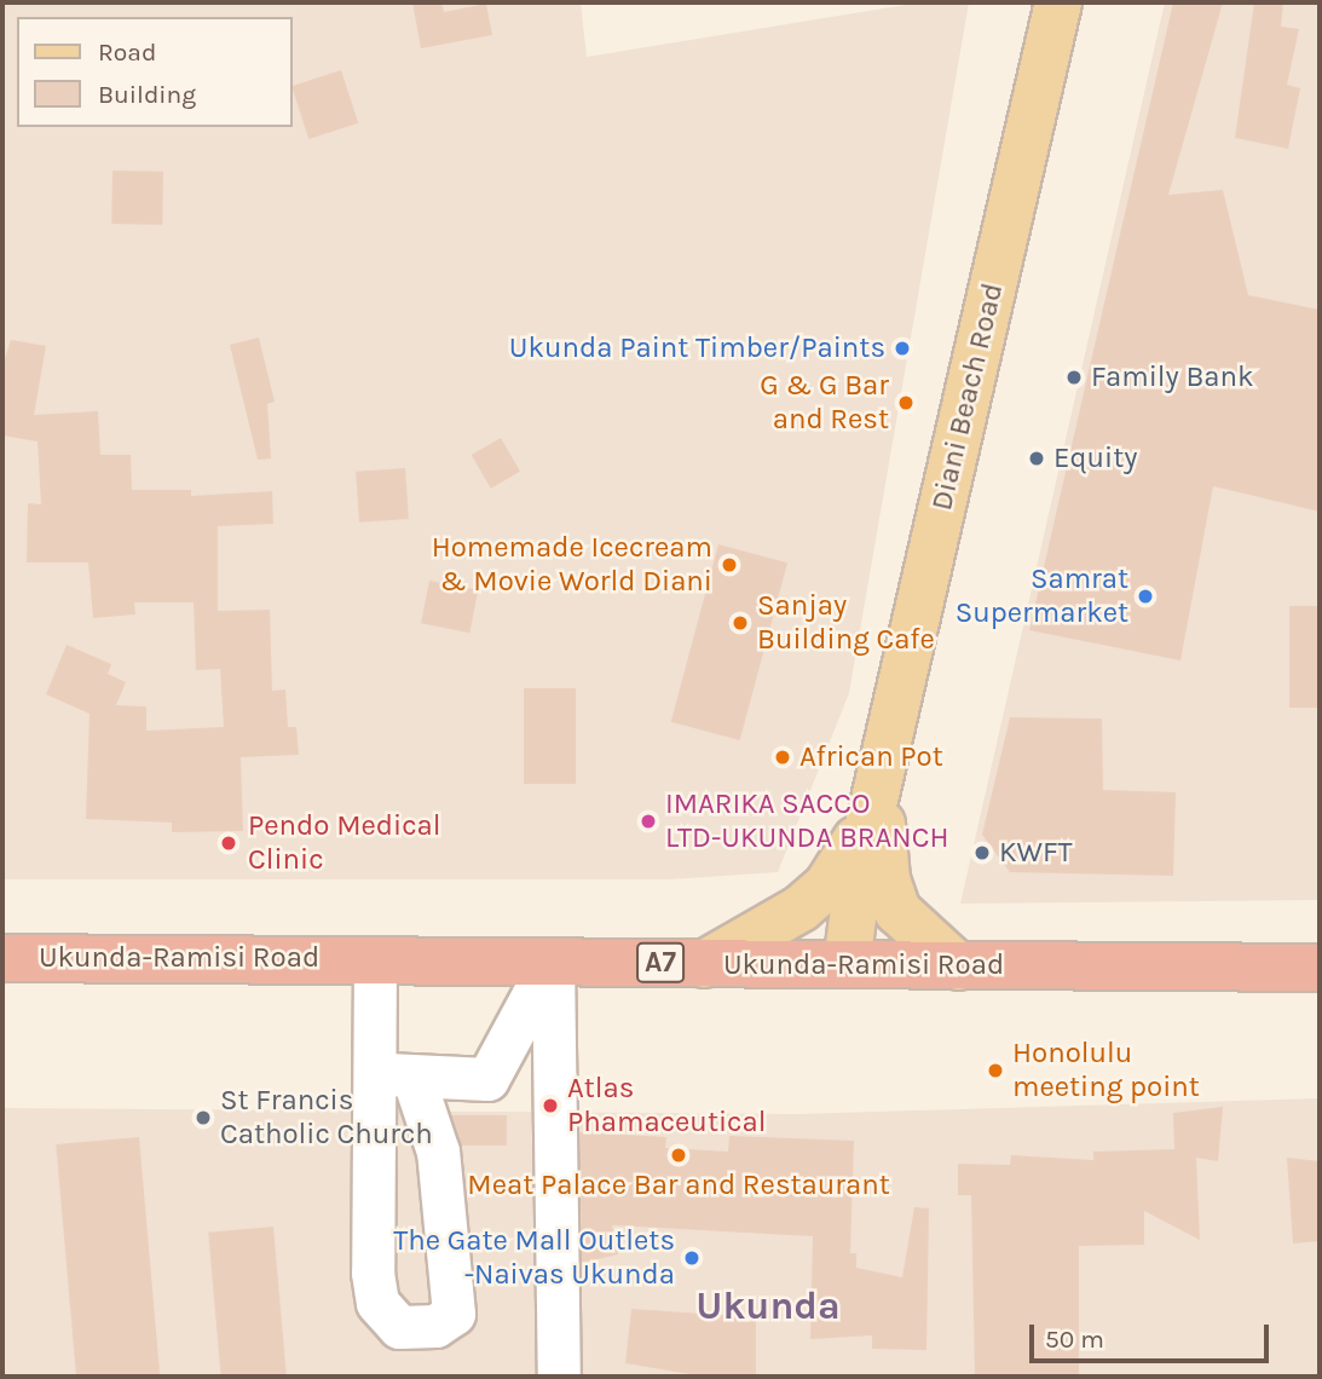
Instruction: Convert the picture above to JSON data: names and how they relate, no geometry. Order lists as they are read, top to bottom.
{
  "streets": {
    "highway": ["Ukunda-Ramisi Road", "A7"],
    "main road": ["Diani Beach Road"]
  },
  "districts": ["Ukunda"],
  "places": [
    "Ukunda Paint Timber/Paints",
    "Family Bank",
    "G & G Bar and Rest",
    "Equity",
    "Homemade Icecream & Movie World Diani",
    "Samrat Supermarket",
    "Sanjay Building Cafe",
    "African Pot",
    "IMARIKA SACCO LTD-UKUNDA BRANCH",
    "Pendo Medical Clinic",
    "KWFT",
    "Honolulu meeting point",
    "Atlas Phamaceutical",
    "St Francis Catholic Church",
    "Meat Palace Bar and Restaurant",
    "The Gate Mall Outlets -Naivas Ukunda"
  ],
  "legend": ["Road", "Building"],
  "scale_bar": "50 m"
}
